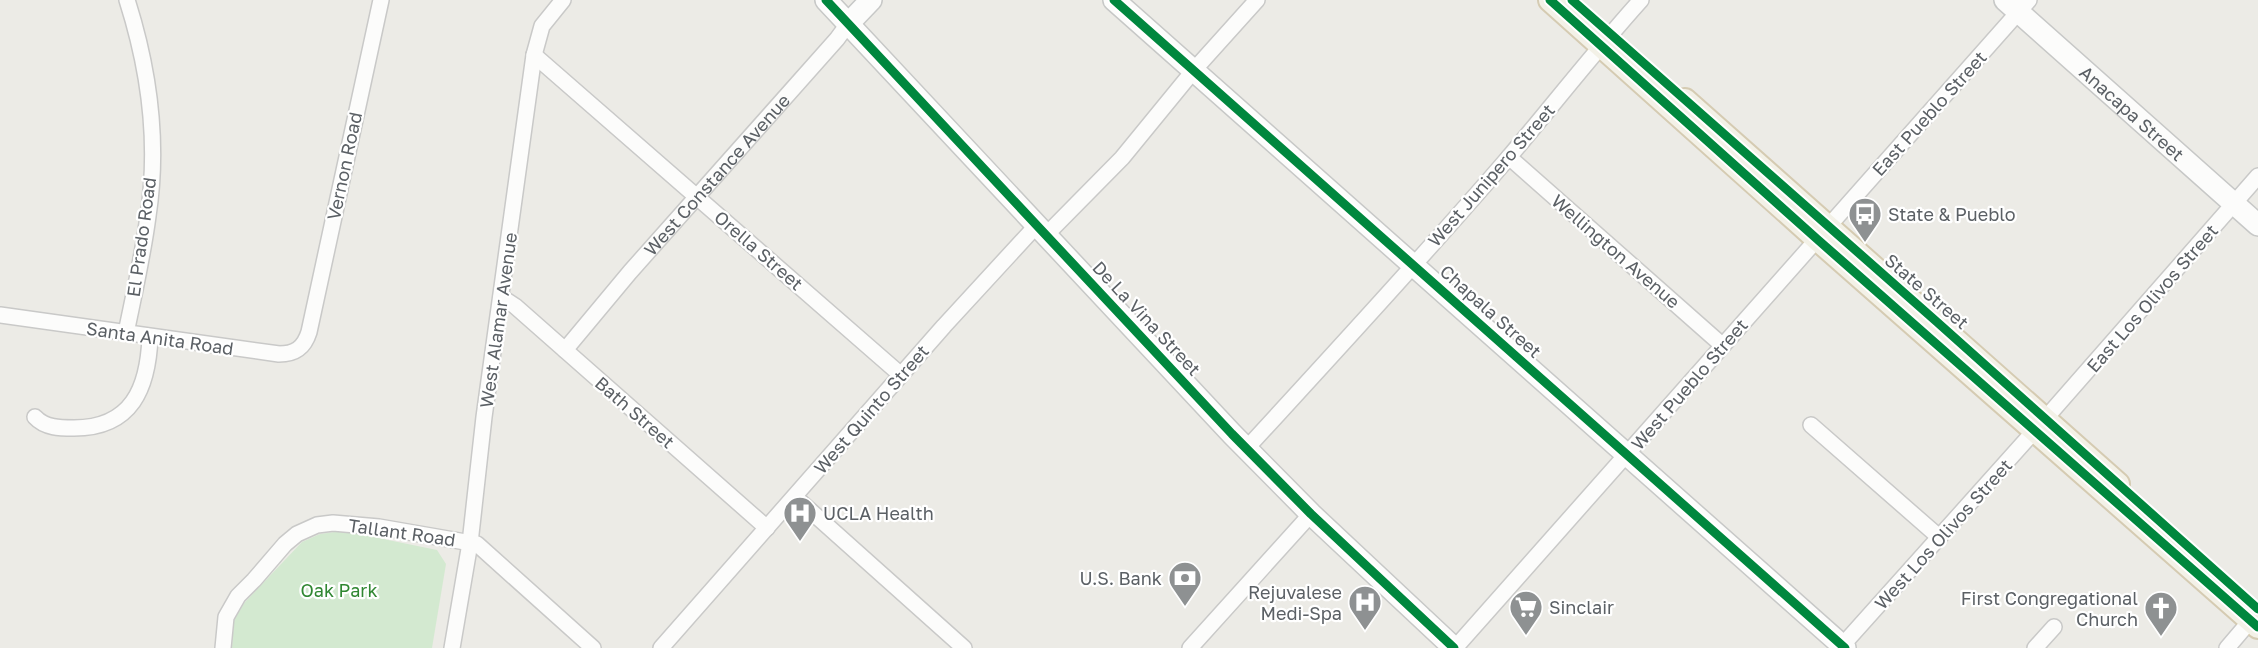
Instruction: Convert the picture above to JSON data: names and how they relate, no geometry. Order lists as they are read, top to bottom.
{
  "streets": {
    "main road": ["State Street"],
    "street": [
      "East Pueblo Street",
      "Anacapa Street",
      "Vernon Road",
      "West Constance Avenue",
      "West Junipero Street",
      "El Prado Road",
      "Orella Street",
      "Wellington Avenue",
      "East Los Olivos Street",
      "Chapala Street",
      "De La Vina Street",
      "West Alamar Avenue",
      "Santa Anita Road",
      "West Pueblo Street",
      "West Quinto Street",
      "Bath Street",
      "Tallant Road",
      "West Los Olivos Street"
    ]
  },
  "crossings": [
    ["East Pueblo Street", "Anacapa Street"],
    ["East Pueblo Street", "State Street"],
    ["East Pueblo Street", "West Pueblo Street"],
    ["Anacapa Street", "East Los Olivos Street"],
    ["Vernon Road", "Santa Anita Road"],
    ["West Constance Avenue", "Orella Street"],
    ["West Constance Avenue", "De La Vina Street"],
    ["West Constance Avenue", "Bath Street"],
    ["West Junipero Street", "Wellington Avenue"],
    ["West Junipero Street", "State Street"],
    ["West Junipero Street", "Chapala Street"],
    ["West Junipero Street", "De La Vina Street"],
    ["El Prado Road", "Santa Anita Road"],
    ["Orella Street", "West Alamar Avenue"],
    ["Orella Street", "West Quinto Street"],
    ["Wellington Avenue", "West Pueblo Street"],
    ["State Street", "East Los Olivos Street"],
    ["State Street", "West Pueblo Street"],
    ["State Street", "West Los Olivos Street"],
    ["East Los Olivos Street", "West Los Olivos Street"],
    ["Chapala Street", "West Pueblo Street"],
    ["Chapala Street", "West Quinto Street"],
    ["Chapala Street", "West Los Olivos Street"],
    ["De La Vina Street", "West Pueblo Street"],
    ["De La Vina Street", "West Quinto Street"],
    ["West Alamar Avenue", "Bath Street"],
    ["West Alamar Avenue", "Tallant Road"],
    ["West Quinto Street", "Bath Street"]
  ],
  "parks": ["Oak Park"],
  "places": {
    "bus stop": ["State & Pueblo"],
    "hospital": ["UCLA Health", "Rejuvalese Medi-Spa"],
    "bank": ["U.S. Bank"],
    "supermarket": ["Sinclair"],
    "church": ["First Congregational Church"]
  }
}
